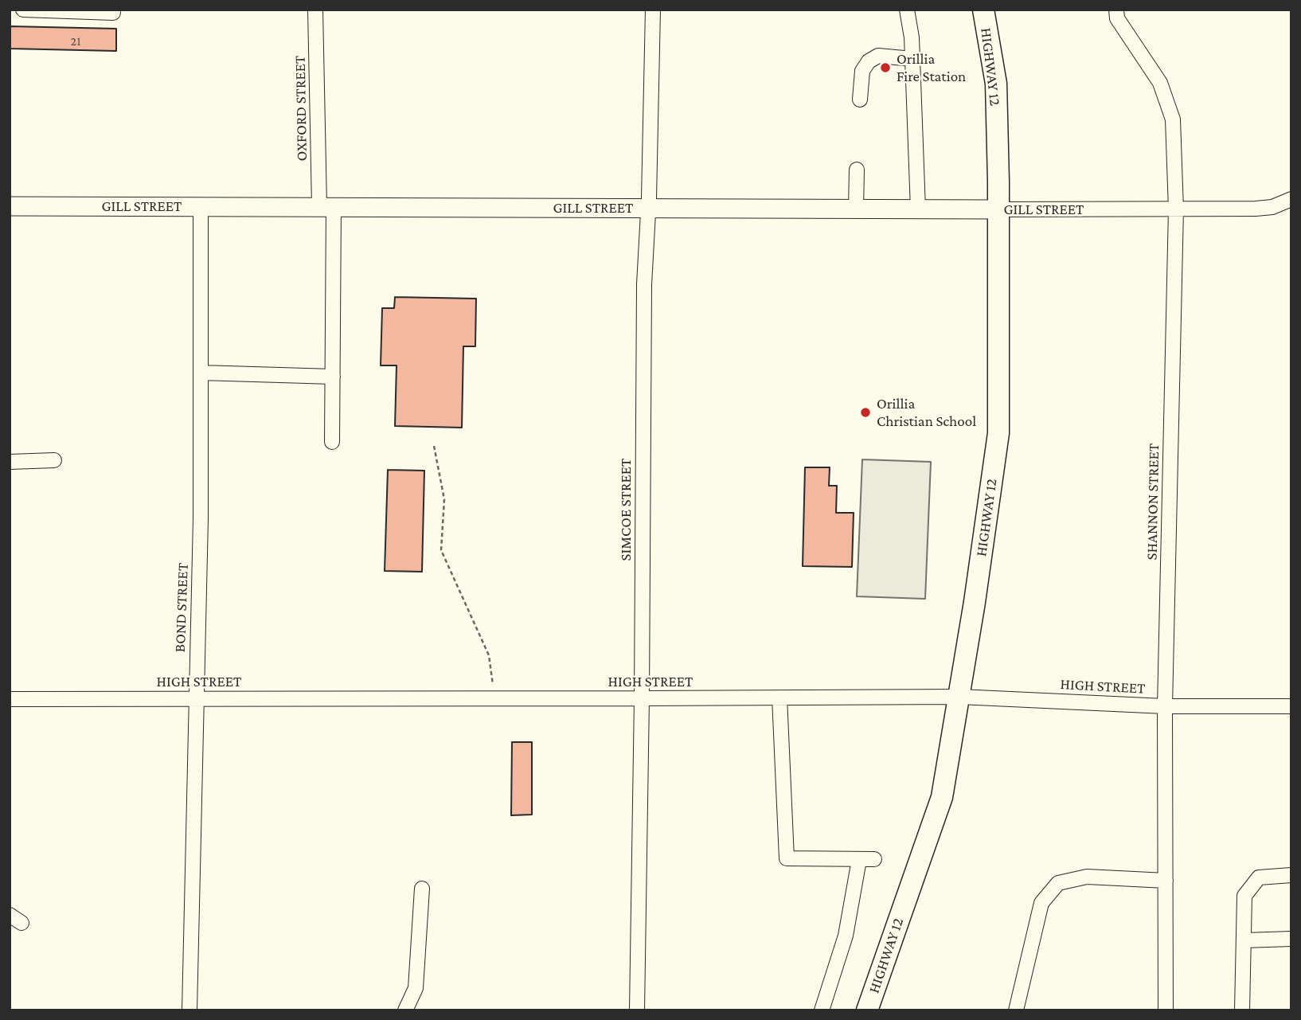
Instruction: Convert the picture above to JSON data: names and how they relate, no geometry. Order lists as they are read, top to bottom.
{
  "streets": {
    "highway": ["HIGHWAY 12"],
    "main road": ["GILL STREET"],
    "street": [
      "OXFORD STREET",
      "SHANNON STREET",
      "SIMCOE STREET",
      "BOND STREET",
      "HIGH STREET"
    ]
  },
  "crossings": [
    ["HIGHWAY 12", "GILL STREET"],
    ["HIGHWAY 12", "HIGH STREET"],
    ["OXFORD STREET", "GILL STREET"],
    ["GILL STREET", "SHANNON STREET"],
    ["GILL STREET", "SIMCOE STREET"],
    ["GILL STREET", "BOND STREET"],
    ["SHANNON STREET", "HIGH STREET"],
    ["SIMCOE STREET", "HIGH STREET"],
    ["BOND STREET", "HIGH STREET"]
  ],
  "places": ["Orillia Fire Station", "Orillia Christian School"],
  "house_numbers": ["21"]
}
